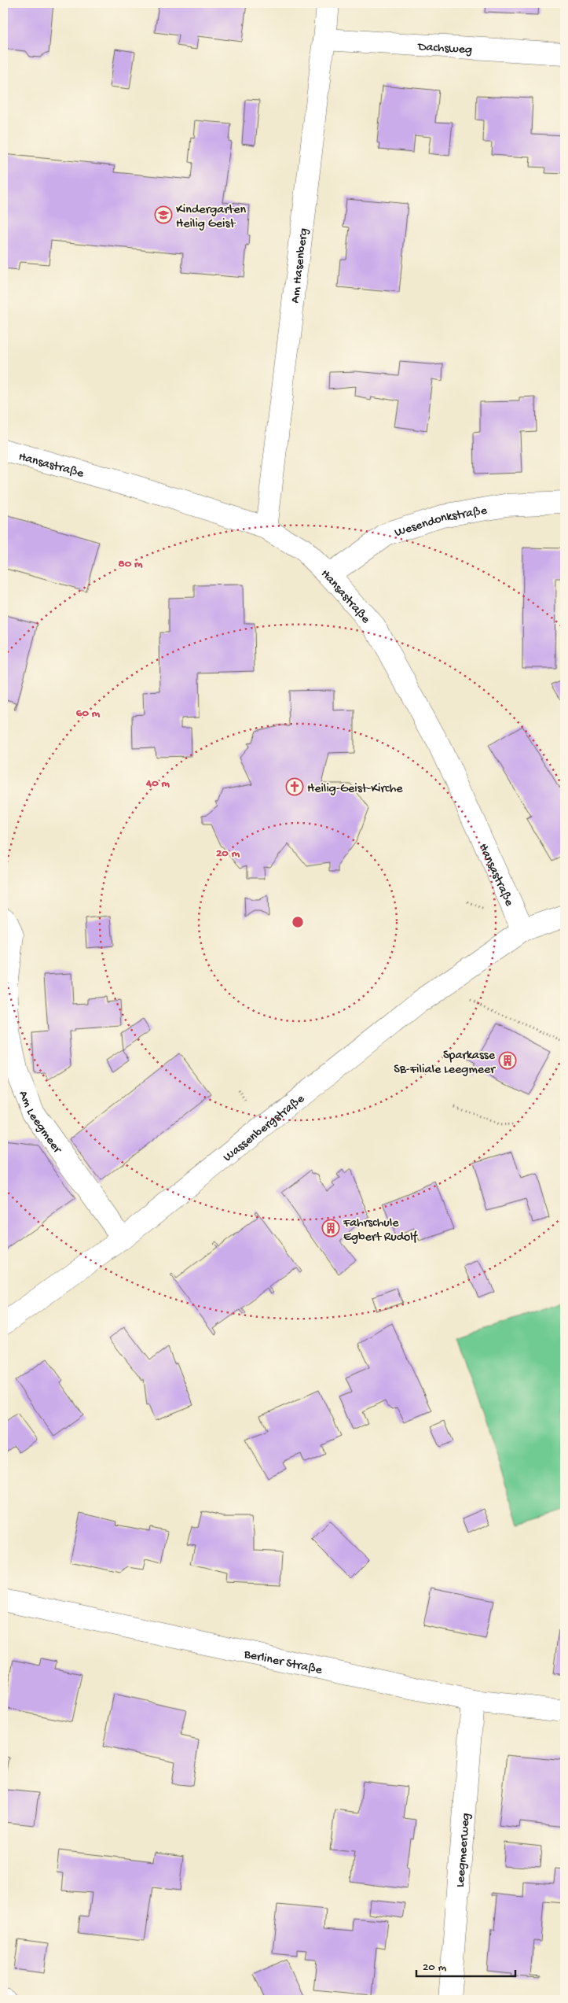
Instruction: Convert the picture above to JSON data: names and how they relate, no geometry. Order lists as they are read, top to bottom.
{
  "streets": {
    "street": [
      "Dachsweg",
      "Am Hasenberg",
      "Hansastraße",
      "Wesendonkstraße",
      "Am Leegmeer",
      "Wassenbergstraße",
      "Berliner Straße",
      "Leegmeerweg"
    ]
  },
  "crossings": [
    ["Dachsweg", "Am Hasenberg"],
    ["Am Hasenberg", "Hansastraße"],
    ["Hansastraße", "Wesendonkstraße"],
    ["Hansastraße", "Wassenbergstraße"],
    ["Am Leegmeer", "Wassenbergstraße"],
    ["Berliner Straße", "Leegmeerweg"]
  ],
  "places": {
    "school or university": ["Kindergarten Heilig Geist"],
    "church": ["Heilig-Geist-Kirche"],
    "building": ["Sparkasse SB-Filiale Leegmeer", "Fahrschule Egbert Rudolf"]
  },
  "scale_bar": "20 m",
  "rings": [
    "80 m",
    "60 m",
    "40 m",
    "20 m"
  ]
}
